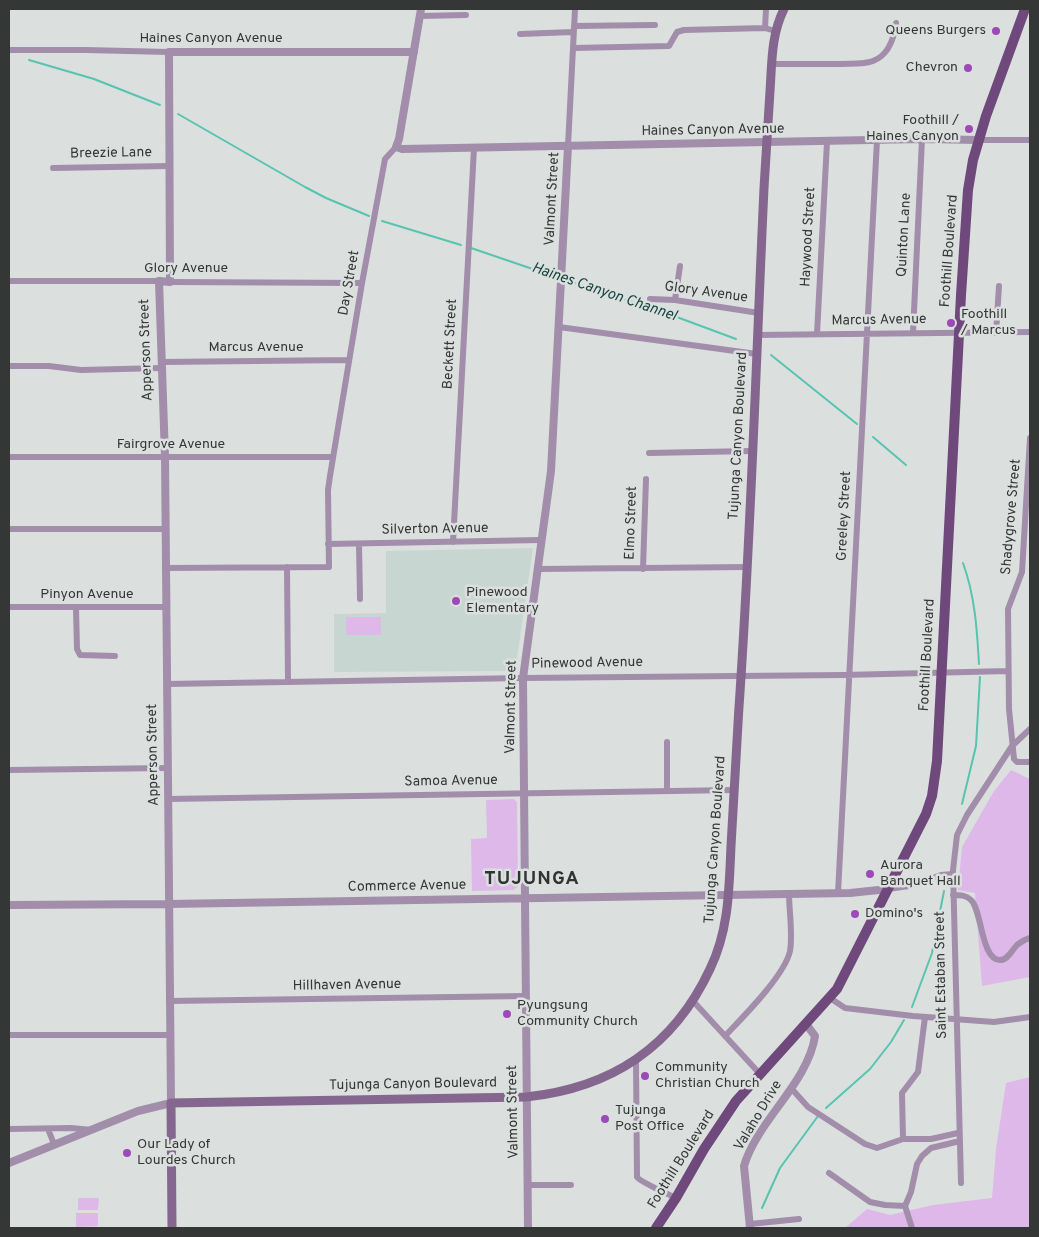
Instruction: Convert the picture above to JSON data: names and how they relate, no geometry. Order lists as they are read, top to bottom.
{
  "streets": {
    "main road": ["Foothill Boulevard", "Apperson Street", "Tujunga Canyon Boulevard"],
    "street": [
      "Haines Canyon Avenue",
      "Breezie Lane",
      "Valmont Street",
      "Quinton Lane",
      "Haywood Street",
      "Glory Avenue",
      "Day Street",
      "Marcus Avenue",
      "Beckett Street",
      "Fairgrove Avenue",
      "Greeley Street",
      "Shadygrove Street",
      "Elmo Street",
      "Silverton Avenue",
      "Pinyon Avenue",
      "Pinewood Avenue",
      "Samoa Avenue",
      "Commerce Avenue",
      "Saint Estaban Street",
      "Hillhaven Avenue",
      "Valaho Drive"
    ]
  },
  "crossings": [
    ["Haines Canyon Avenue", "Valmont Street"],
    ["Haines Canyon Avenue", "Quinton Lane"],
    ["Haines Canyon Avenue", "Haywood Street"],
    ["Haines Canyon Avenue", "Foothill Boulevard"],
    ["Haines Canyon Avenue", "Day Street"],
    ["Haines Canyon Avenue", "Beckett Street"],
    ["Haines Canyon Avenue", "Tujunga Canyon Boulevard"],
    ["Haines Canyon Avenue", "Greeley Street"],
    ["Valmont Street", "Tujunga Canyon Boulevard"],
    ["Valmont Street", "Silverton Avenue"],
    ["Valmont Street", "Pinewood Avenue"],
    ["Valmont Street", "Samoa Avenue"],
    ["Valmont Street", "Commerce Avenue"],
    ["Valmont Street", "Hillhaven Avenue"],
    ["Quinton Lane", "Marcus Avenue"],
    ["Haywood Street", "Marcus Avenue"],
    ["Foothill Boulevard", "Marcus Avenue"],
    ["Foothill Boulevard", "Pinewood Avenue"],
    ["Foothill Boulevard", "Commerce Avenue"],
    ["Foothill Boulevard", "Valaho Drive"],
    ["Glory Avenue", "Day Street"],
    ["Glory Avenue", "Apperson Street"],
    ["Glory Avenue", "Tujunga Canyon Boulevard"],
    ["Day Street", "Marcus Avenue"],
    ["Day Street", "Fairgrove Avenue"],
    ["Day Street", "Silverton Avenue"],
    ["Marcus Avenue", "Apperson Street"],
    ["Marcus Avenue", "Tujunga Canyon Boulevard"],
    ["Marcus Avenue", "Greeley Street"],
    ["Beckett Street", "Silverton Avenue"],
    ["Apperson Street", "Tujunga Canyon Boulevard"],
    ["Apperson Street", "Fairgrove Avenue"],
    ["Apperson Street", "Pinyon Avenue"],
    ["Apperson Street", "Pinewood Avenue"],
    ["Apperson Street", "Samoa Avenue"],
    ["Apperson Street", "Commerce Avenue"],
    ["Apperson Street", "Hillhaven Avenue"],
    ["Tujunga Canyon Boulevard", "Pinewood Avenue"],
    ["Tujunga Canyon Boulevard", "Samoa Avenue"],
    ["Tujunga Canyon Boulevard", "Commerce Avenue"],
    ["Greeley Street", "Pinewood Avenue"],
    ["Greeley Street", "Commerce Avenue"],
    ["Shadygrove Street", "Pinewood Avenue"],
    ["Shadygrove Street", "Saint Estaban Street"],
    ["Commerce Avenue", "Saint Estaban Street"]
  ],
  "districts": ["TUJUNGA"],
  "water": ["Haines Canyon Channel"],
  "places": [
    "Queens Burgers",
    "Chevron",
    "Foothill / Haines Canyon",
    "Foothill / Marcus",
    "Pinewood Elementary",
    "Aurora Banquet Hall",
    "Domino's",
    "Pyungsung Community Church",
    "Community Christian Church",
    "Tujunga Post Office",
    "Our Lady of Lourdes Church"
  ]
}
